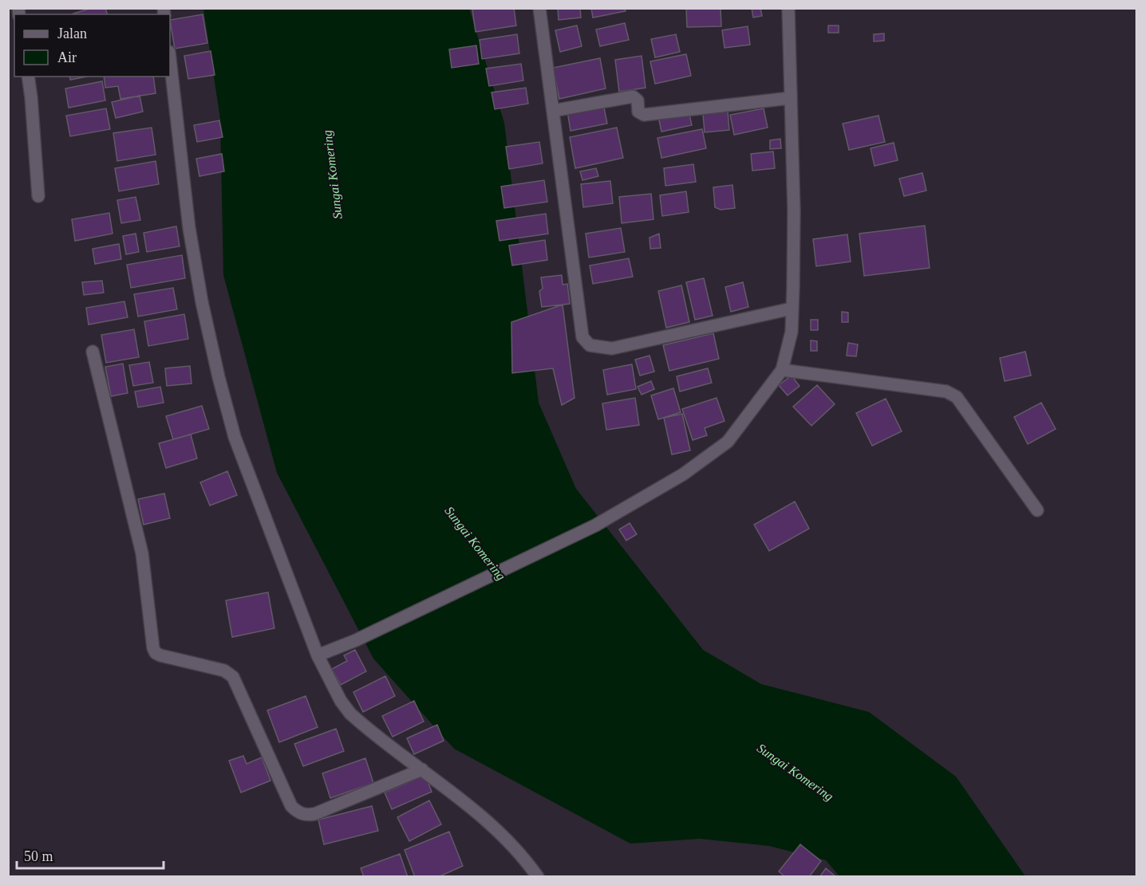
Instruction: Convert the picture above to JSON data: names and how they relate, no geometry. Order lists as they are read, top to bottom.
{
  "water": ["Sungai Komering"],
  "legend": ["Jalan", "Air"],
  "scale_bar": "50 m"
}
